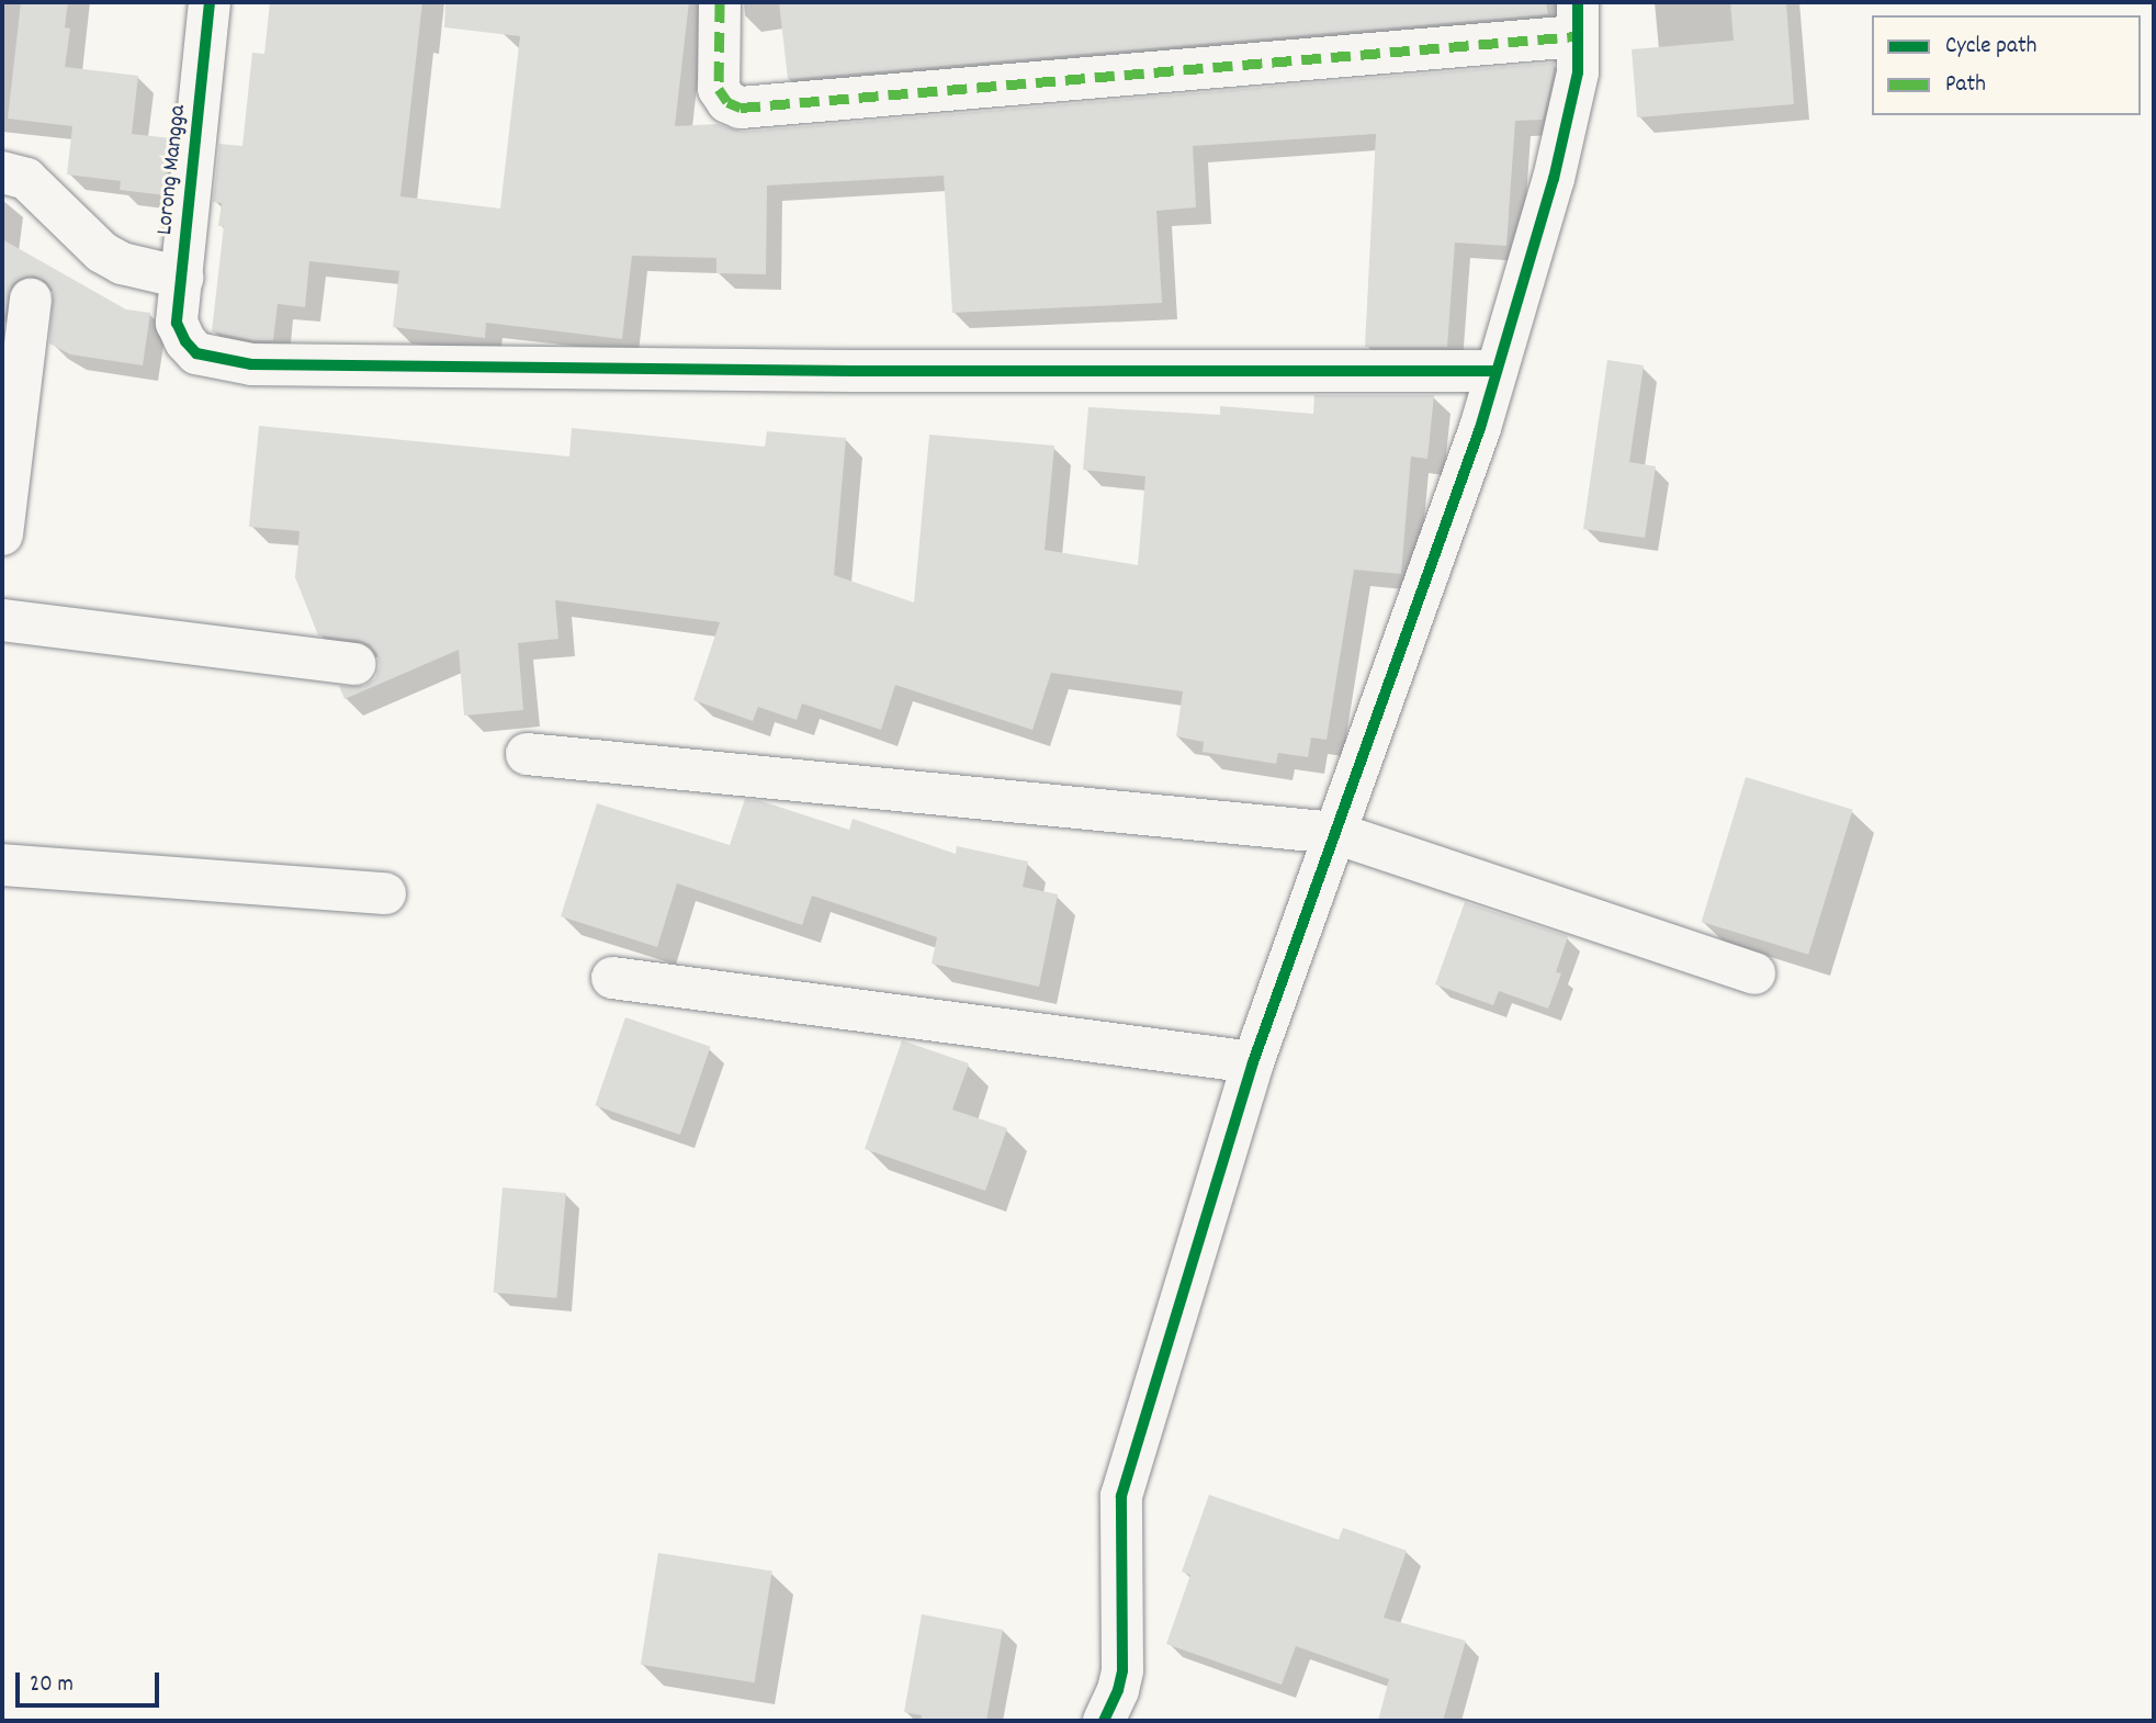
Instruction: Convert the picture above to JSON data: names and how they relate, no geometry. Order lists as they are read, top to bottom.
{
  "streets": {
    "street": ["Lorong Mangga"]
  },
  "legend": ["Cycle path", "Path"],
  "scale_bar": "20 m"
}
